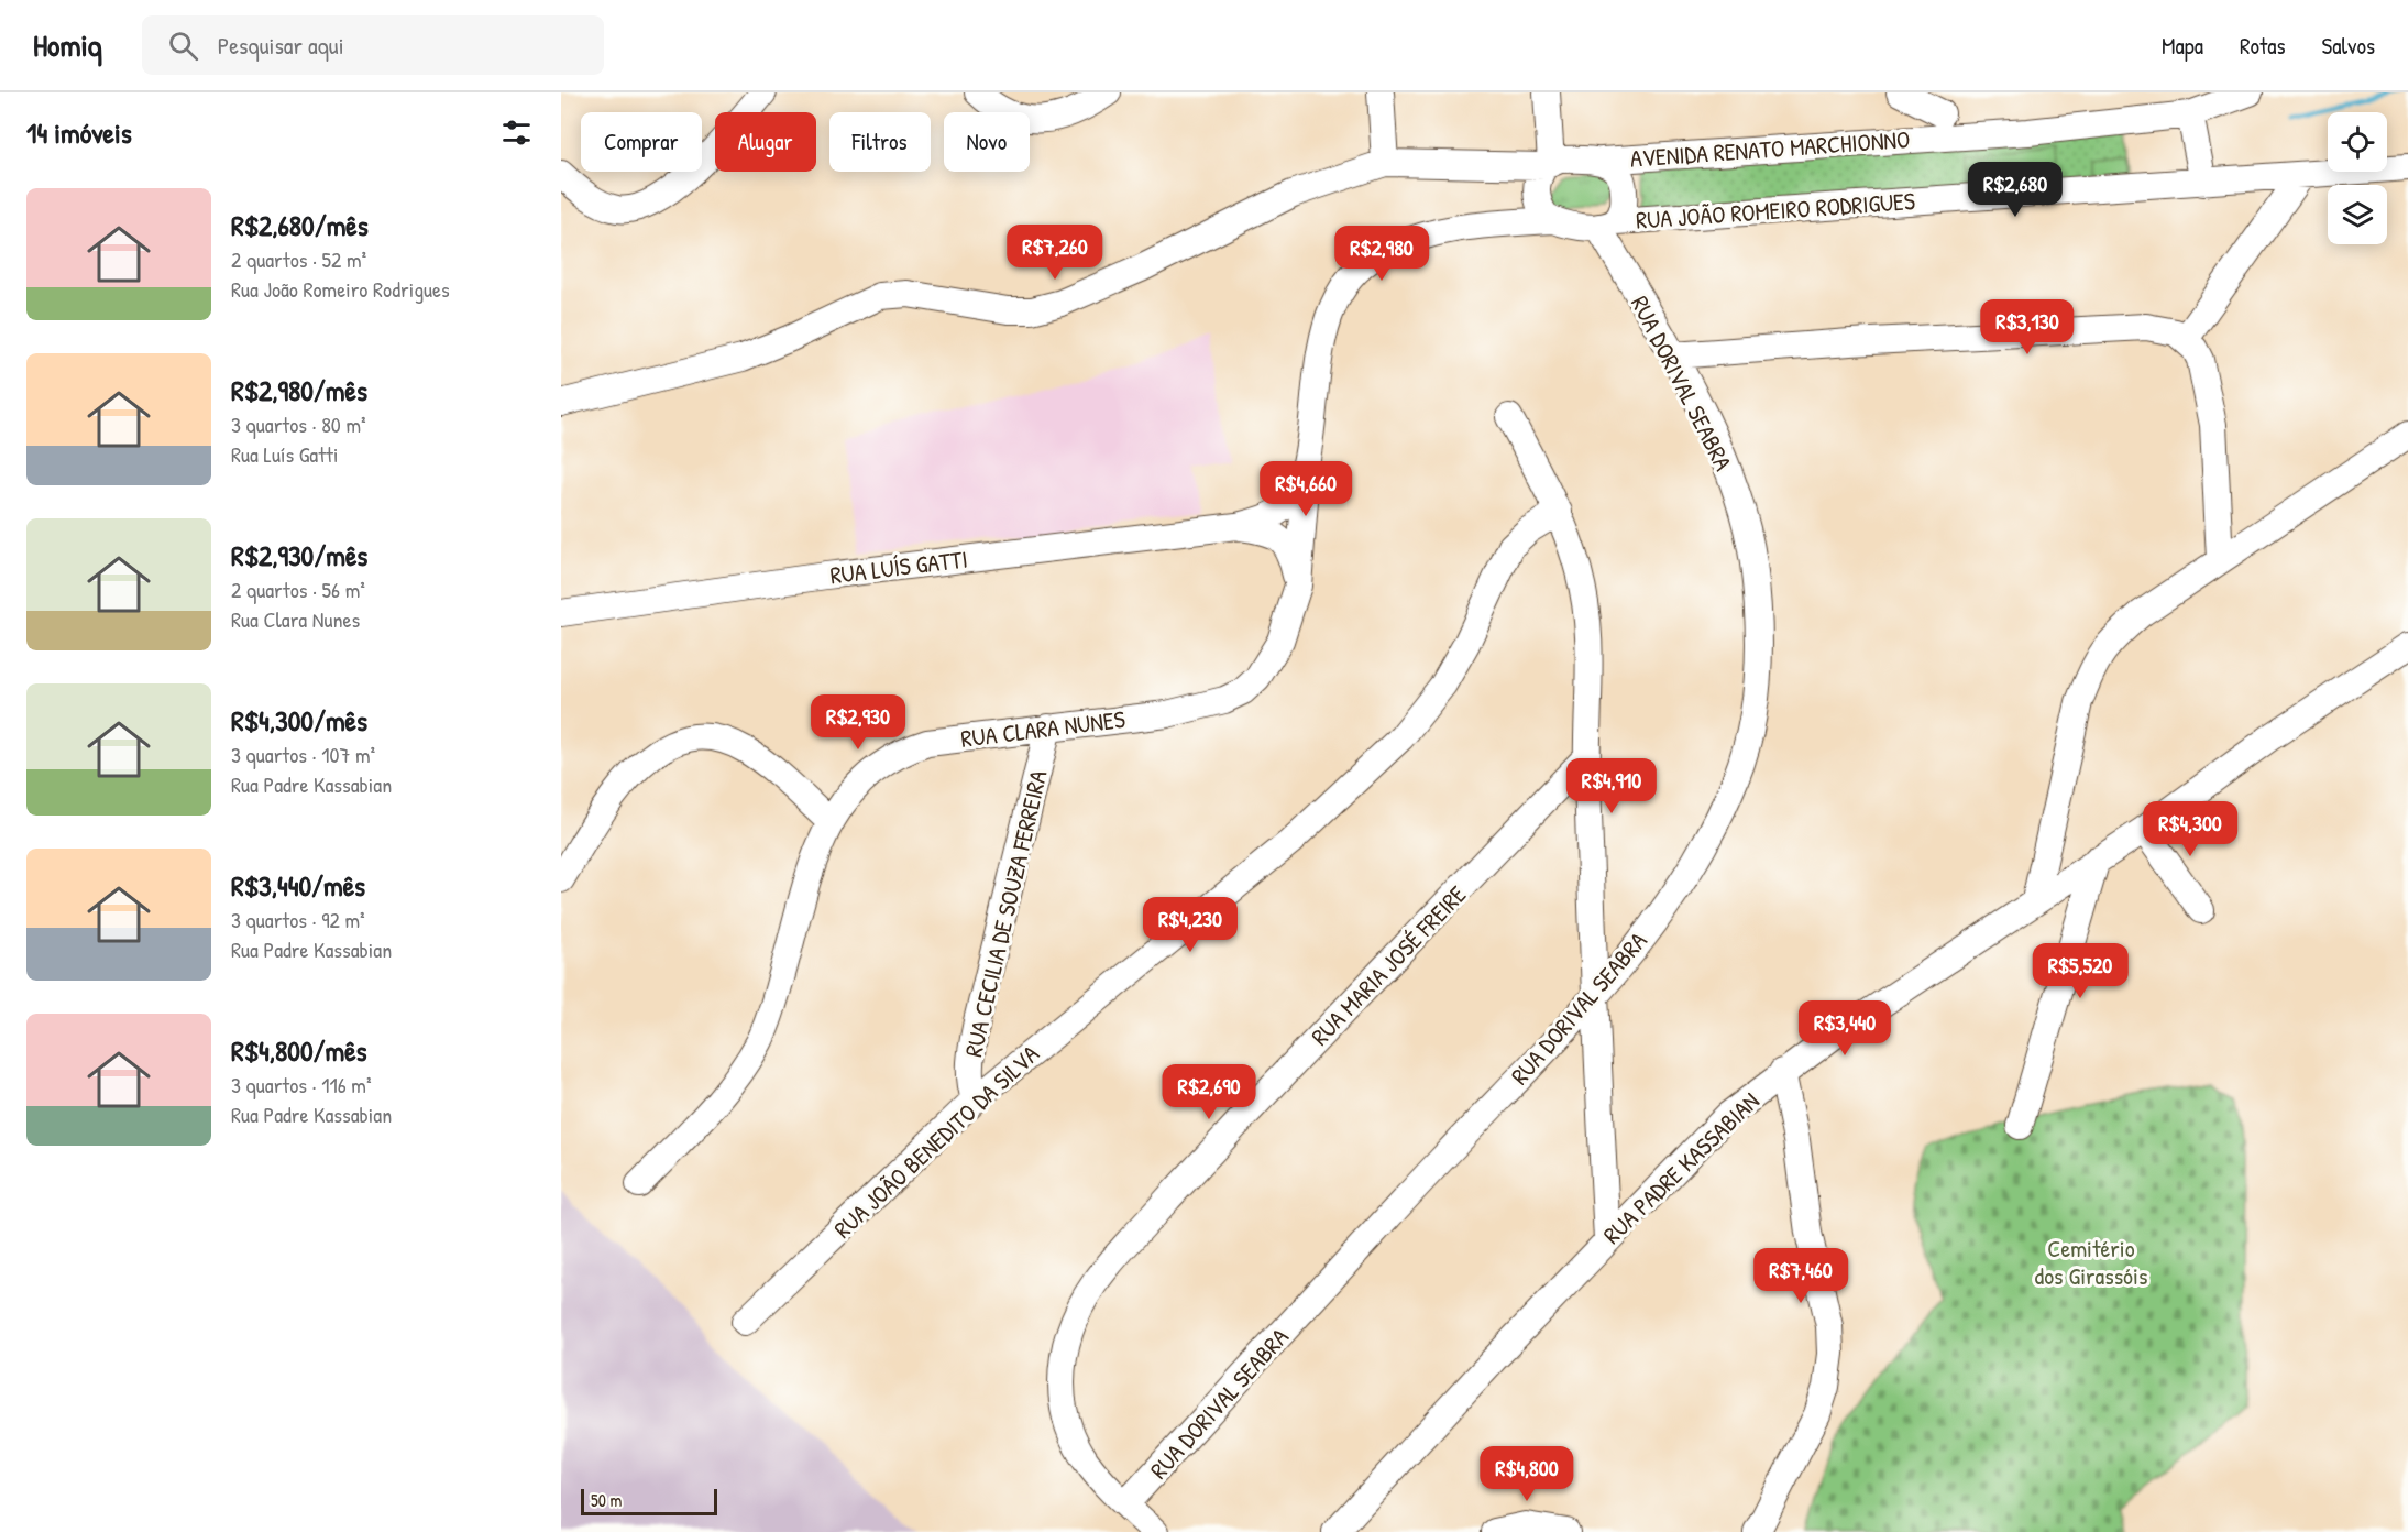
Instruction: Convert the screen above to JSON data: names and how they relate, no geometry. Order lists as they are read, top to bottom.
{
  "streets": {
    "street": [
      "AVENIDA RENATO MARCHIONNO",
      "RUA JOÃO ROMEIRO RODRIGUES",
      "RUA DORIVAL SEABRA",
      "RUA LUÍS GATTI",
      "RUA CLARA NUNES",
      "RUA CECILIA DE SOUZA FERREIRA",
      "RUA MARIA JOSÉ FREIRE",
      "RUA JOÃO BENEDITO DA SILVA",
      "RUA PADRE KASSABIAN"
    ]
  },
  "crossings": [
    ["AVENIDA RENATO MARCHIONNO", "RUA JOÃO ROMEIRO RODRIGUES"],
    ["AVENIDA RENATO MARCHIONNO", "RUA DORIVAL SEABRA"],
    ["AVENIDA RENATO MARCHIONNO", "RUA LUÍS GATTI"],
    ["RUA JOÃO ROMEIRO RODRIGUES", "RUA DORIVAL SEABRA"],
    ["RUA JOÃO ROMEIRO RODRIGUES", "RUA LUÍS GATTI"],
    ["RUA DORIVAL SEABRA", "RUA LUÍS GATTI"],
    ["RUA DORIVAL SEABRA", "RUA MARIA JOSÉ FREIRE"],
    ["RUA LUÍS GATTI", "RUA CLARA NUNES"],
    ["RUA CLARA NUNES", "RUA CECILIA DE SOUZA FERREIRA"],
    ["RUA CECILIA DE SOUZA FERREIRA", "RUA JOÃO BENEDITO DA SILVA"]
  ],
  "parks": ["Cemitério dos Girassóis"],
  "scale_bar": "50 m",
  "page": {
    "header": "Homiq",
    "search": "Pesquisar aqui",
    "nav": ["Mapa", "Rotas", "Salvos"],
    "heading": "14 imóveis",
    "chip": [
      "Comprar",
      "Alugar",
      "Filtros",
      "Novo"
    ],
    "price": [
      "R$2,680",
      "R$7,260",
      "R$2,980",
      "R$3,130",
      "R$4,660",
      "R$2,930",
      "R$4,910",
      "R$4,300",
      "R$4,230",
      "R$5,520",
      "R$3,440",
      "R$2,690",
      "R$7,460",
      "R$4,800"
    ],
    "list": [
      {
        "name": "R$2,680/mês",
        "note": "2 quartos · 52 m² · Rua João Romeiro Rodrigues"
      },
      {
        "name": "R$2,980/mês",
        "note": "3 quartos · 80 m² · Rua Luís Gatti"
      },
      {
        "name": "R$2,930/mês",
        "note": "2 quartos · 56 m² · Rua Clara Nunes"
      },
      {
        "name": "R$4,300/mês",
        "note": "3 quartos · 107 m² · Rua Padre Kassabian"
      },
      {
        "name": "R$3,440/mês",
        "note": "3 quartos · 92 m² · Rua Padre Kassabian"
      },
      {
        "name": "R$4,800/mês",
        "note": "3 quartos · 116 m² · Rua Padre Kassabian"
      }
    ],
    "scale": "50 m"
  }
}
